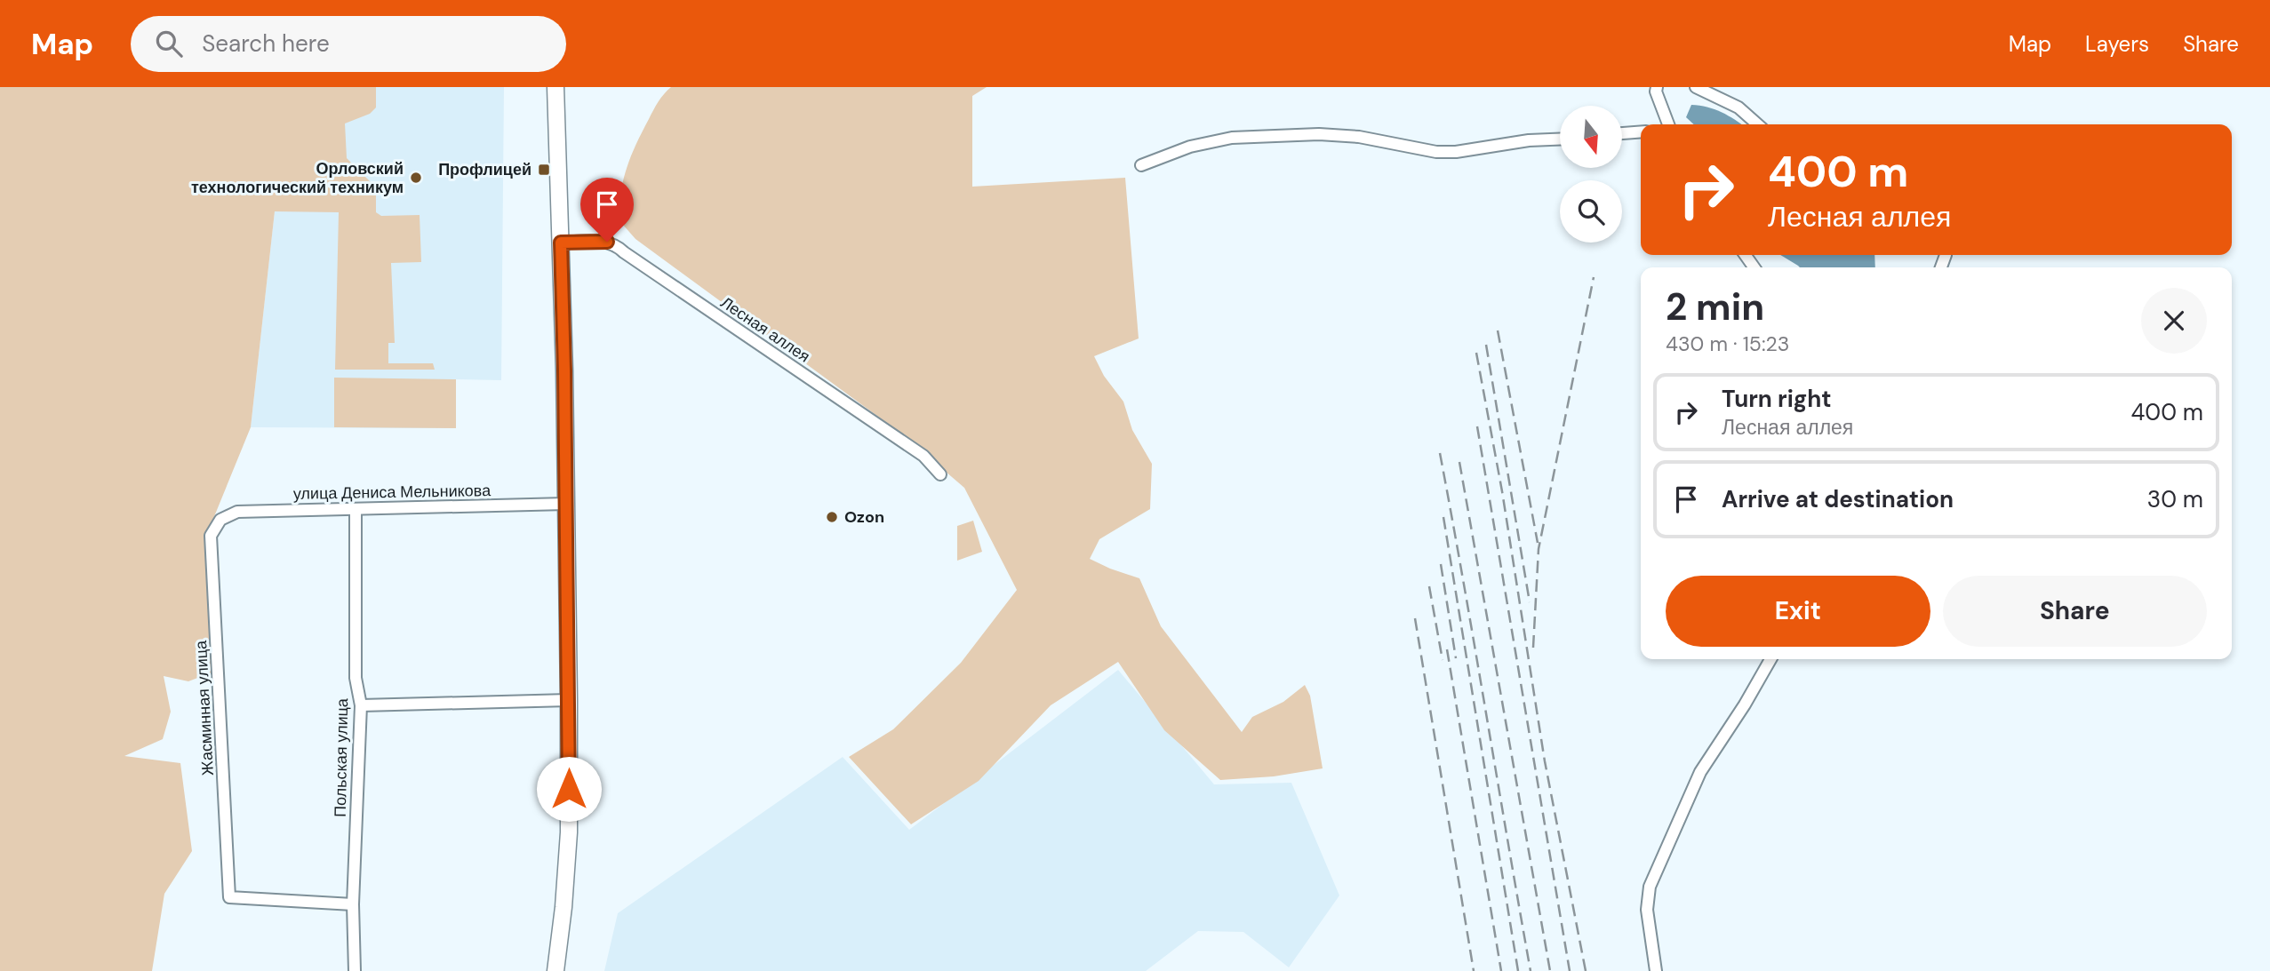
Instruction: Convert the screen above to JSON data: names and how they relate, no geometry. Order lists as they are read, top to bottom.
{
  "streets": {
    "street": [
      "Лесная аллея",
      "улица Дениса Мельникова",
      "Жасминная улица",
      "Польская улица"
    ]
  },
  "crossings": [
    ["улица Дениса Мельникова", "Жасминная улица"],
    ["улица Дениса Мельникова", "Польская улица"],
    ["Жасминная улица", "Польская улица"]
  ],
  "places": {
    "transit": ["Профлицей"],
    "other": ["Орловский технологический техникум", "Ozon"]
  },
  "north": "bottom",
  "page": {
    "header": "Map",
    "search": "Search here",
    "nav": ["Map", "Layers", "Share"],
    "turn": ["400 m", "Лесная аллея"],
    "heading": ["2 min", "430 m · 15:23"],
    "list": [
      {
        "name": "Turn right",
        "note": "Лесная аллея",
        "value": "400 m"
      },
      {
        "name": "Arrive at destination",
        "value": "30 m"
      }
    ],
    "buttons": ["Exit", "Share"]
  }
}
